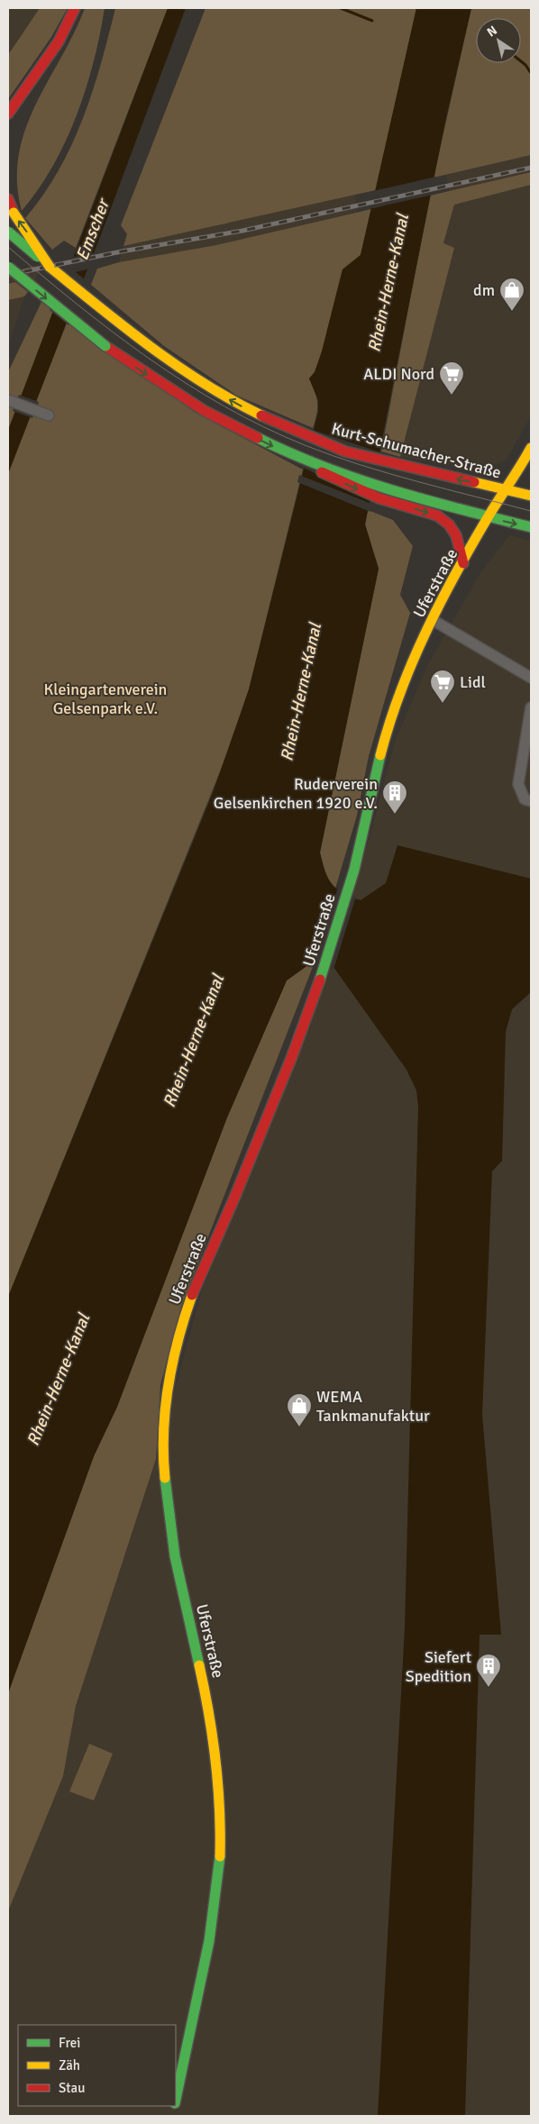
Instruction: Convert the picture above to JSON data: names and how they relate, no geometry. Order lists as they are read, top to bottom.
{
  "streets": {
    "main road": ["Kurt-Schumacher-Straße", "Uferstraße"]
  },
  "crossings": [
    ["Kurt-Schumacher-Straße", "Uferstraße"]
  ],
  "water": ["Emscher", "Rhein-Herne-Kanal"],
  "parks": ["Kleingartenverein Gelsenpark e.V."],
  "places": {
    "shop": ["dm", "WEMA Tankmanufaktur"],
    "supermarket": ["ALDI Nord", "Lidl"],
    "building": ["Ruderverein Gelsenkirchen 1920 e.V.", "Siefert Spedition"]
  },
  "legend": ["Frei", "Zäh", "Stau"],
  "north": "top left"
}
